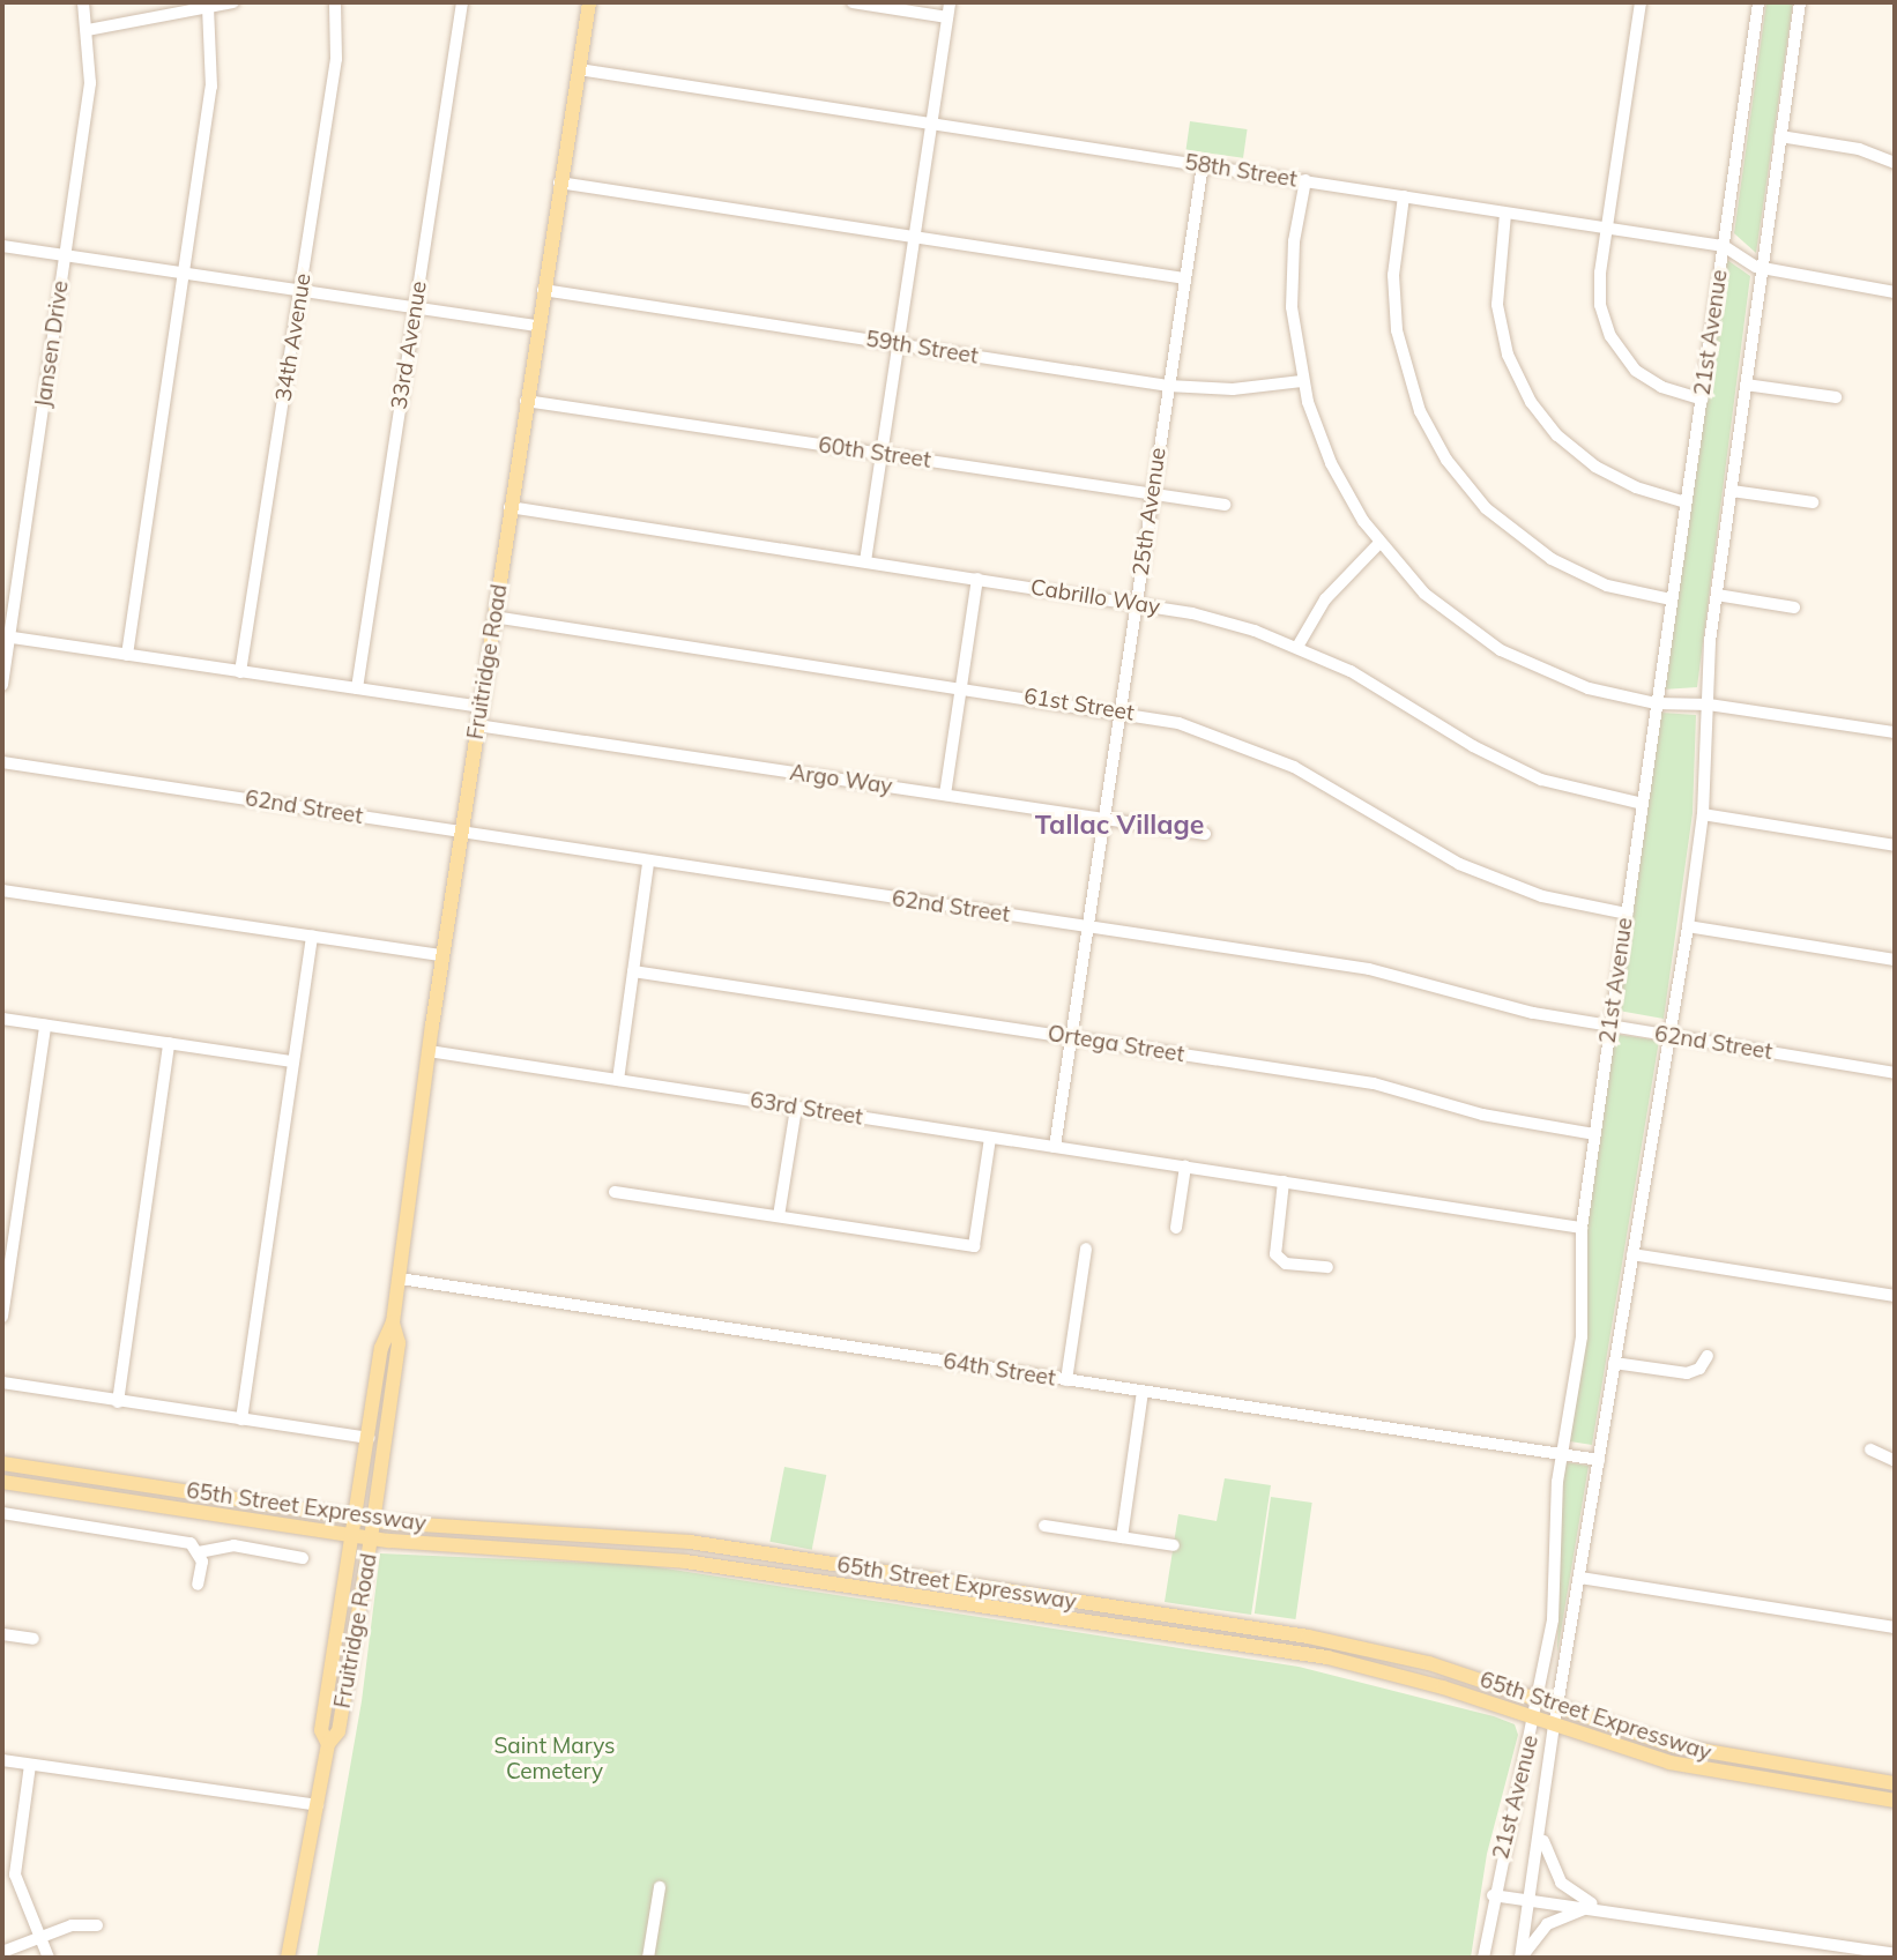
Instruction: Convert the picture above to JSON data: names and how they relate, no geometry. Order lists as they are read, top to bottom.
{
  "streets": {
    "main road": ["Fruitridge Road", "65th Street Expressway"],
    "street": [
      "58th Street",
      "21st Avenue",
      "34th Avenue",
      "Jansen Drive",
      "33rd Avenue",
      "59th Street",
      "60th Street",
      "25th Avenue",
      "Cabrillo Way",
      "61st Street",
      "Argo Way",
      "62nd Street",
      "Ortega Street",
      "63rd Street",
      "64th Street"
    ]
  },
  "crossings": [
    ["58th Street", "21st Avenue"],
    ["58th Street", "25th Avenue"],
    ["58th Street", "Fruitridge Road"],
    ["21st Avenue", "Cabrillo Way"],
    ["21st Avenue", "61st Street"],
    ["21st Avenue", "62nd Street"],
    ["21st Avenue", "Ortega Street"],
    ["21st Avenue", "63rd Street"],
    ["21st Avenue", "64th Street"],
    ["21st Avenue", "65th Street Expressway"],
    ["59th Street", "25th Avenue"],
    ["59th Street", "Fruitridge Road"],
    ["60th Street", "25th Avenue"],
    ["60th Street", "Fruitridge Road"],
    ["25th Avenue", "Cabrillo Way"],
    ["25th Avenue", "61st Street"],
    ["25th Avenue", "Argo Way"],
    ["25th Avenue", "62nd Street"],
    ["25th Avenue", "Ortega Street"],
    ["25th Avenue", "63rd Street"],
    ["Cabrillo Way", "Fruitridge Road"],
    ["Fruitridge Road", "61st Street"],
    ["Fruitridge Road", "Argo Way"],
    ["Fruitridge Road", "62nd Street"],
    ["Fruitridge Road", "63rd Street"],
    ["Fruitridge Road", "64th Street"],
    ["Fruitridge Road", "65th Street Expressway"]
  ],
  "districts": ["Tallac Village"],
  "parks": ["Saint Marys Cemetery"]
}
